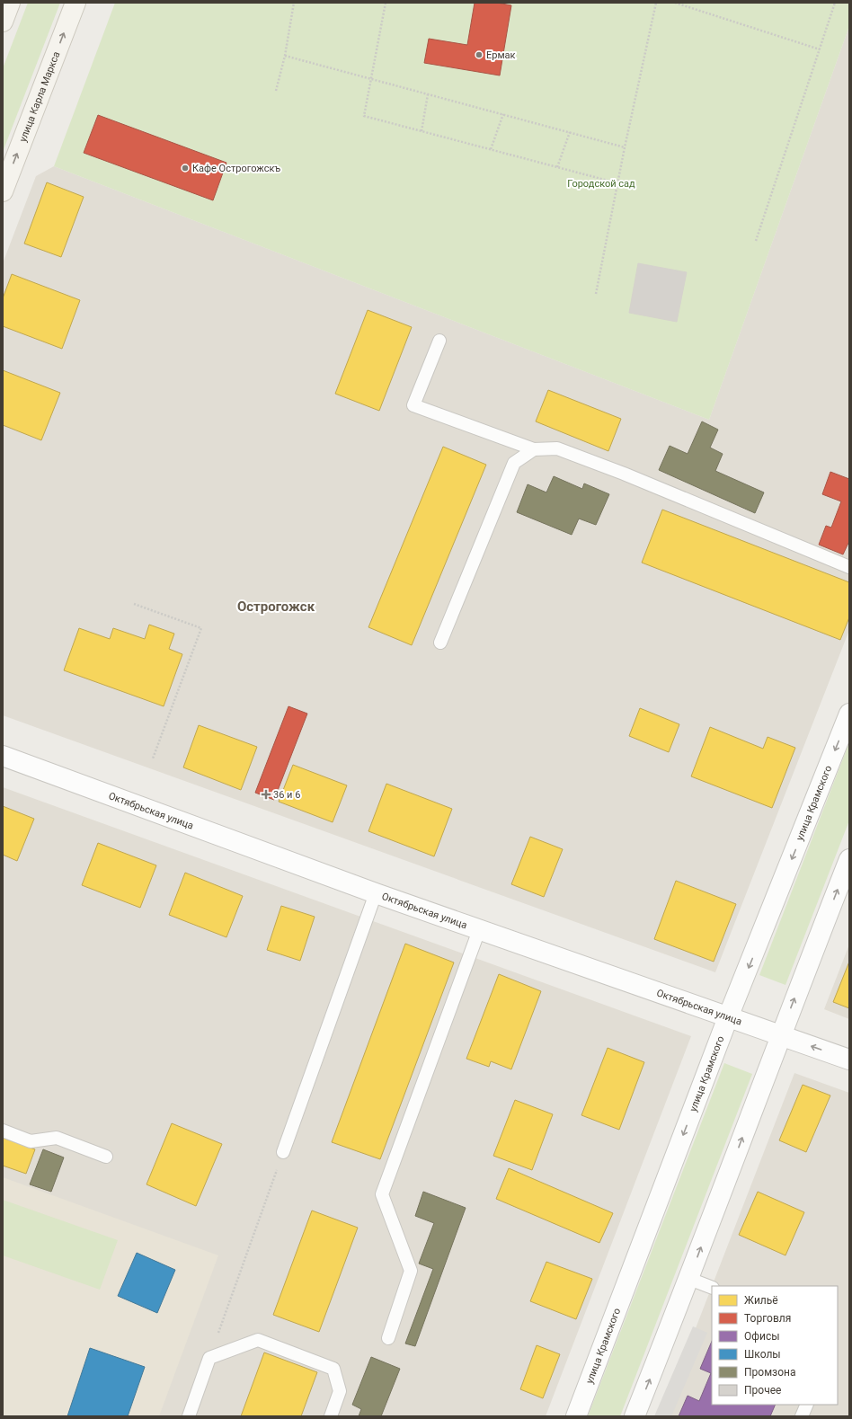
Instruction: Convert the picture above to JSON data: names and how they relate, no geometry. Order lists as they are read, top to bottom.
{
  "streets": {
    "main road": ["улица Карла Маркса"],
    "street": ["улица Крамского", "Октябрьская улица"]
  },
  "crossings": [
    ["улица Крамского", "Октябрьская улица"]
  ],
  "one_way": ["улица Карла Маркса"],
  "districts": ["Острогожск"],
  "parks": ["Городской сад"],
  "places": {
    "other": ["Ермак", "Кафе Острогожскъ"],
    "health": ["36 и 6"]
  },
  "legend": [
    "Жильё",
    "Торговля",
    "Офисы",
    "Школы",
    "Промзона",
    "Прочее"
  ]
}
